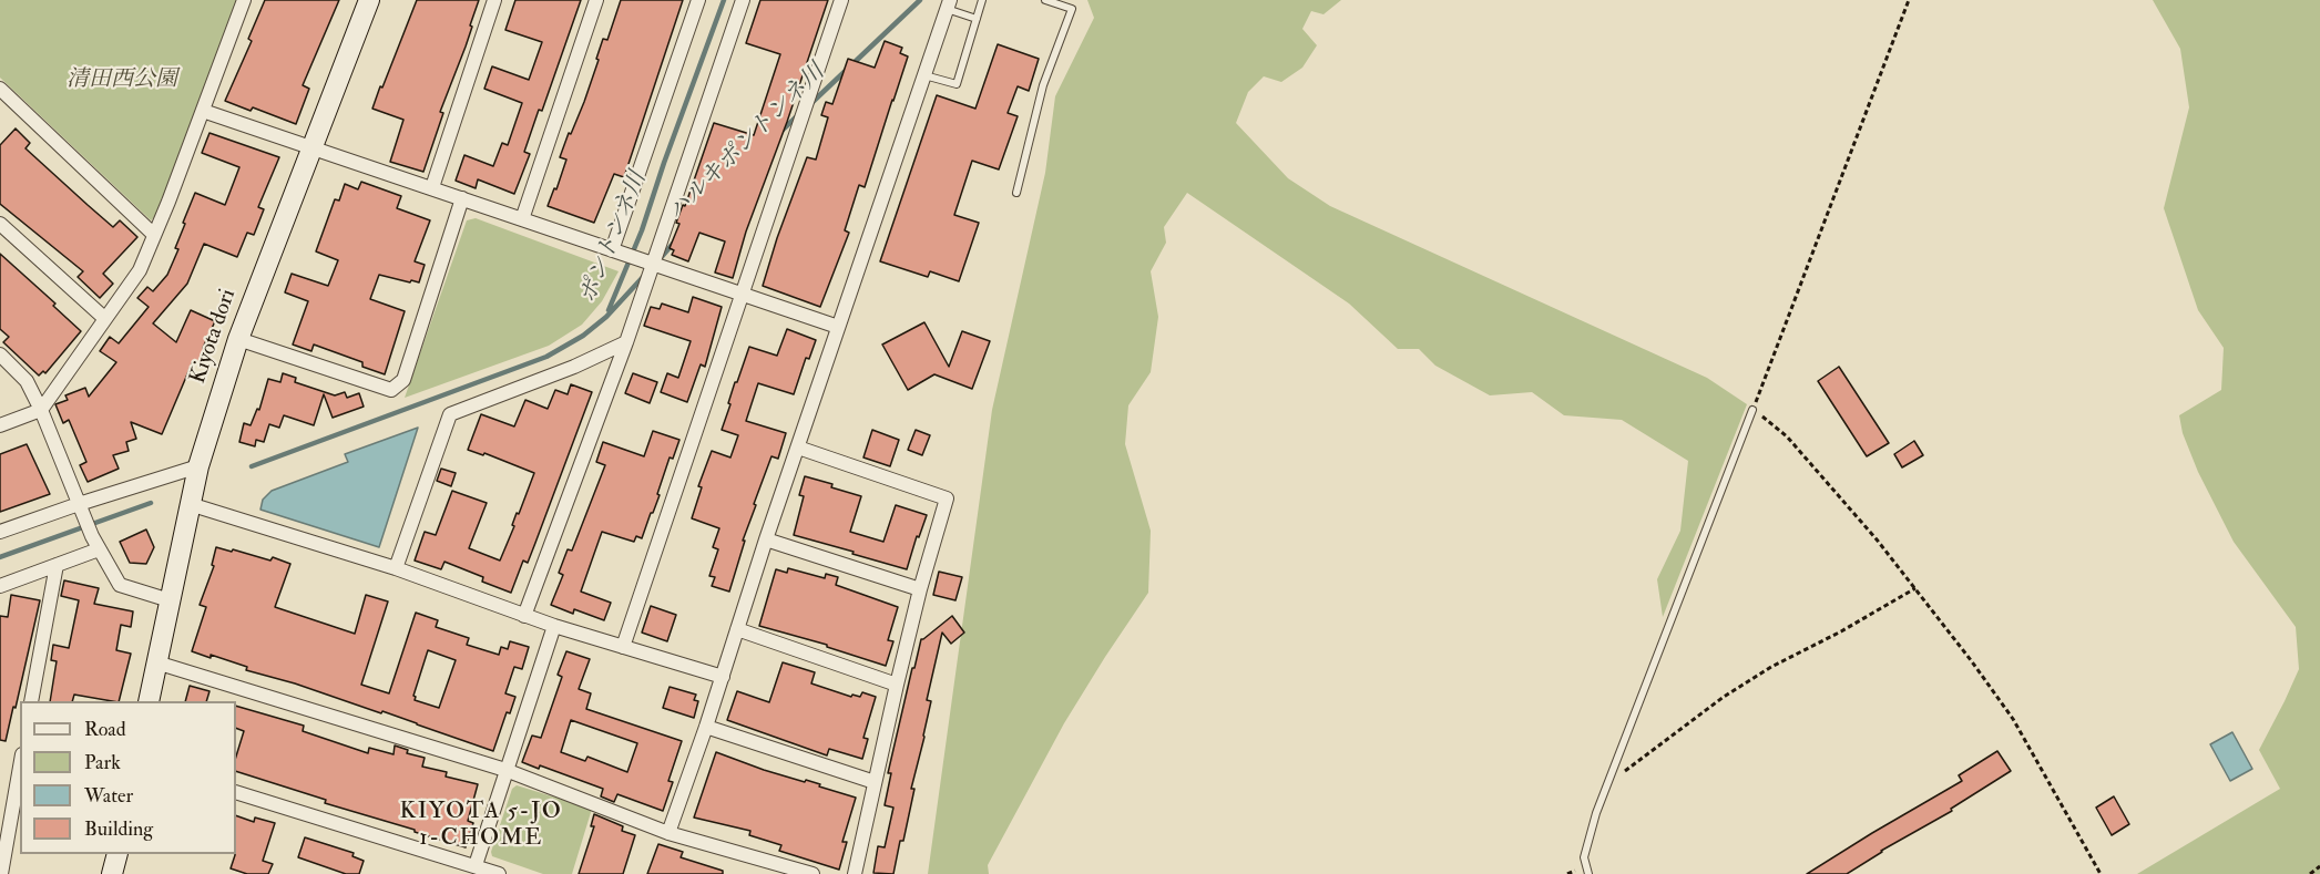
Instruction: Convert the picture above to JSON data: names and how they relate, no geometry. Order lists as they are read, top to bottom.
{
  "streets": {
    "street": ["Kiyota dori"]
  },
  "districts": ["KIYOTA 5-JO 1-CHOME"],
  "water": ["ハルキポントンネ川", "ポントンネ川"],
  "parks": ["清田西公園"],
  "legend": [
    "Road",
    "Park",
    "Water",
    "Building"
  ]
}
